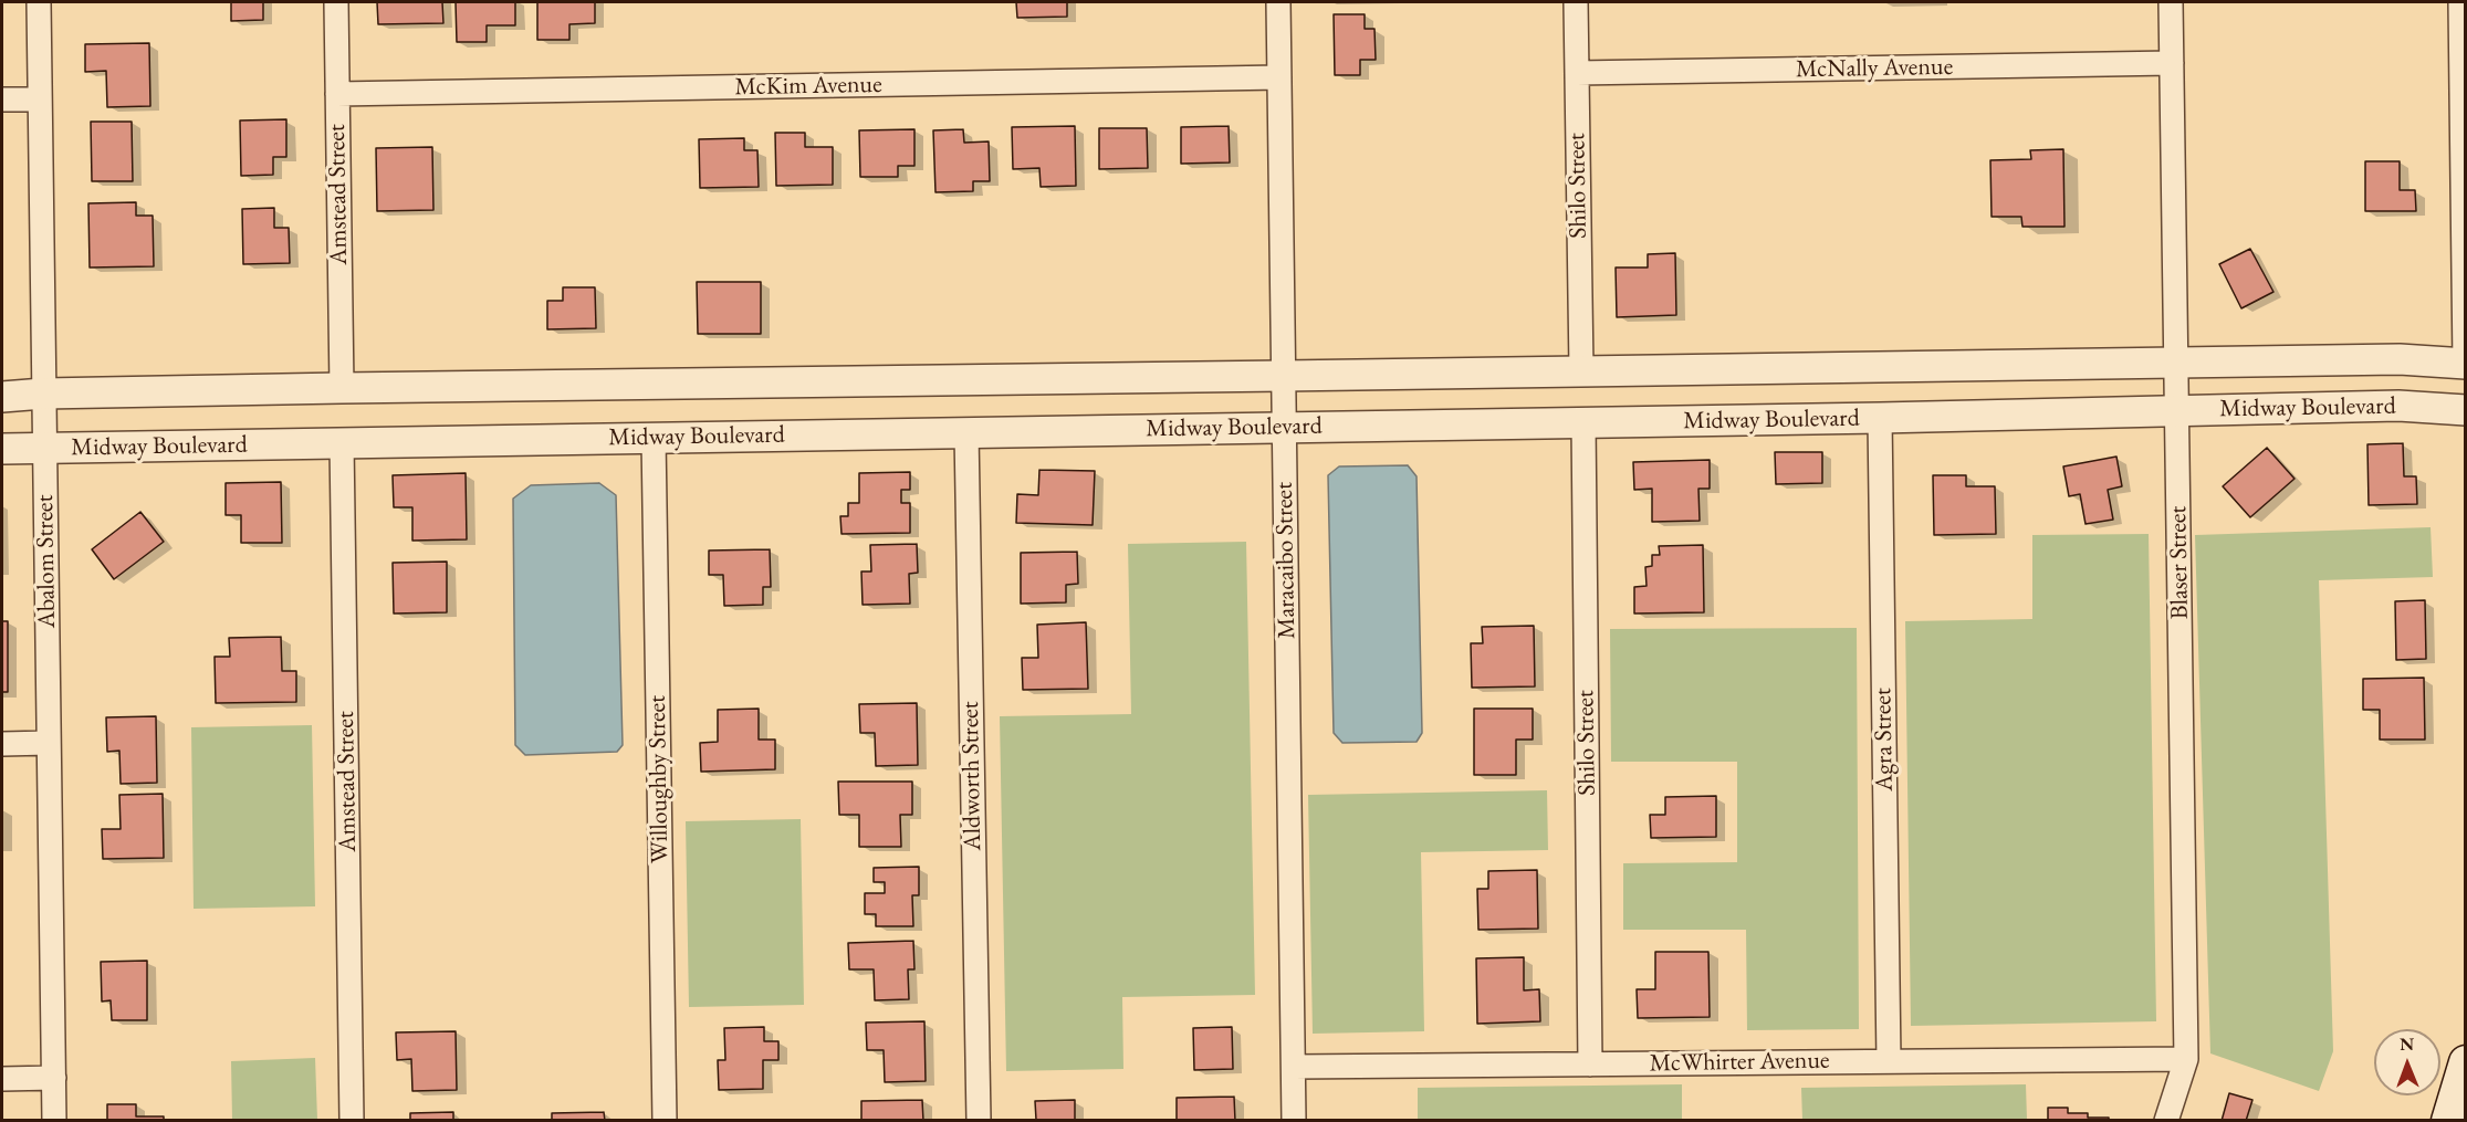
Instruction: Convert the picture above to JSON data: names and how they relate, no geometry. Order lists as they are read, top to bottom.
{
  "streets": {
    "street": [
      "McNally Avenue",
      "McKim Avenue",
      "Shilo Street",
      "Amstead Street",
      "Midway Boulevard",
      "Maracaibo Street",
      "Abalom Street",
      "Blaser Street",
      "Agra Street",
      "Aldworth Street",
      "Willoughby Street",
      "McWhirter Avenue"
    ]
  },
  "crossings": [
    ["McNally Avenue", "Shilo Street"],
    ["McNally Avenue", "Blaser Street"],
    ["McKim Avenue", "Amstead Street"],
    ["McKim Avenue", "Maracaibo Street"],
    ["Shilo Street", "Midway Boulevard"],
    ["Shilo Street", "McWhirter Avenue"],
    ["Amstead Street", "Midway Boulevard"],
    ["Midway Boulevard", "Maracaibo Street"],
    ["Midway Boulevard", "Abalom Street"],
    ["Midway Boulevard", "Blaser Street"],
    ["Midway Boulevard", "Agra Street"],
    ["Midway Boulevard", "Aldworth Street"],
    ["Midway Boulevard", "Willoughby Street"],
    ["Maracaibo Street", "McWhirter Avenue"],
    ["Blaser Street", "McWhirter Avenue"],
    ["Agra Street", "McWhirter Avenue"]
  ],
  "north": "top"
}
